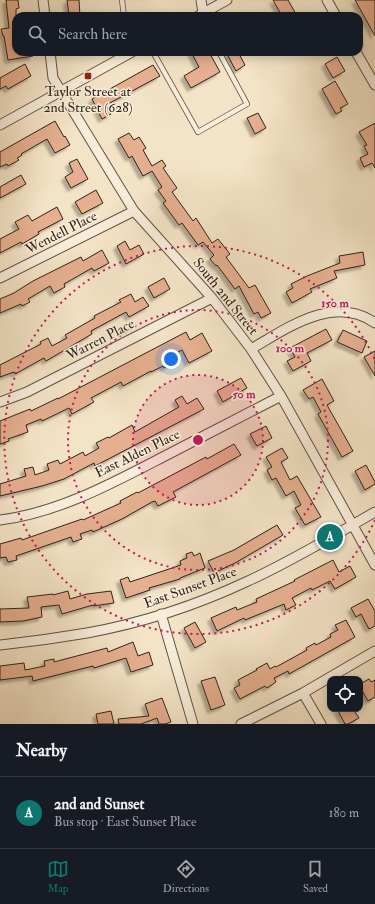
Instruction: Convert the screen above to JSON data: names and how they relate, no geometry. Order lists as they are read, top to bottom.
{
  "streets": {
    "street": [
      "Wendell Place",
      "South 2nd Street",
      "Warren Place",
      "East Alden Place",
      "East Sunset Place"
    ]
  },
  "crossings": [
    ["Wendell Place", "South 2nd Street"],
    ["South 2nd Street", "Warren Place"],
    ["South 2nd Street", "East Alden Place"],
    ["South 2nd Street", "East Sunset Place"]
  ],
  "places": {
    "transit": ["Taylor Street at 2nd Street (628)"]
  },
  "page": {
    "search": "Search here",
    "pins": "A",
    "heading": "Nearby",
    "list": [
      {
        "mark": "A",
        "name": "2nd and Sunset",
        "note": "Bus stop · East Sunset Place",
        "value": "180 m"
      }
    ],
    "nav": ["Map", "Directions", "Saved"]
  },
  "rings": ["150 m", "100 m", "50 m"]
}
